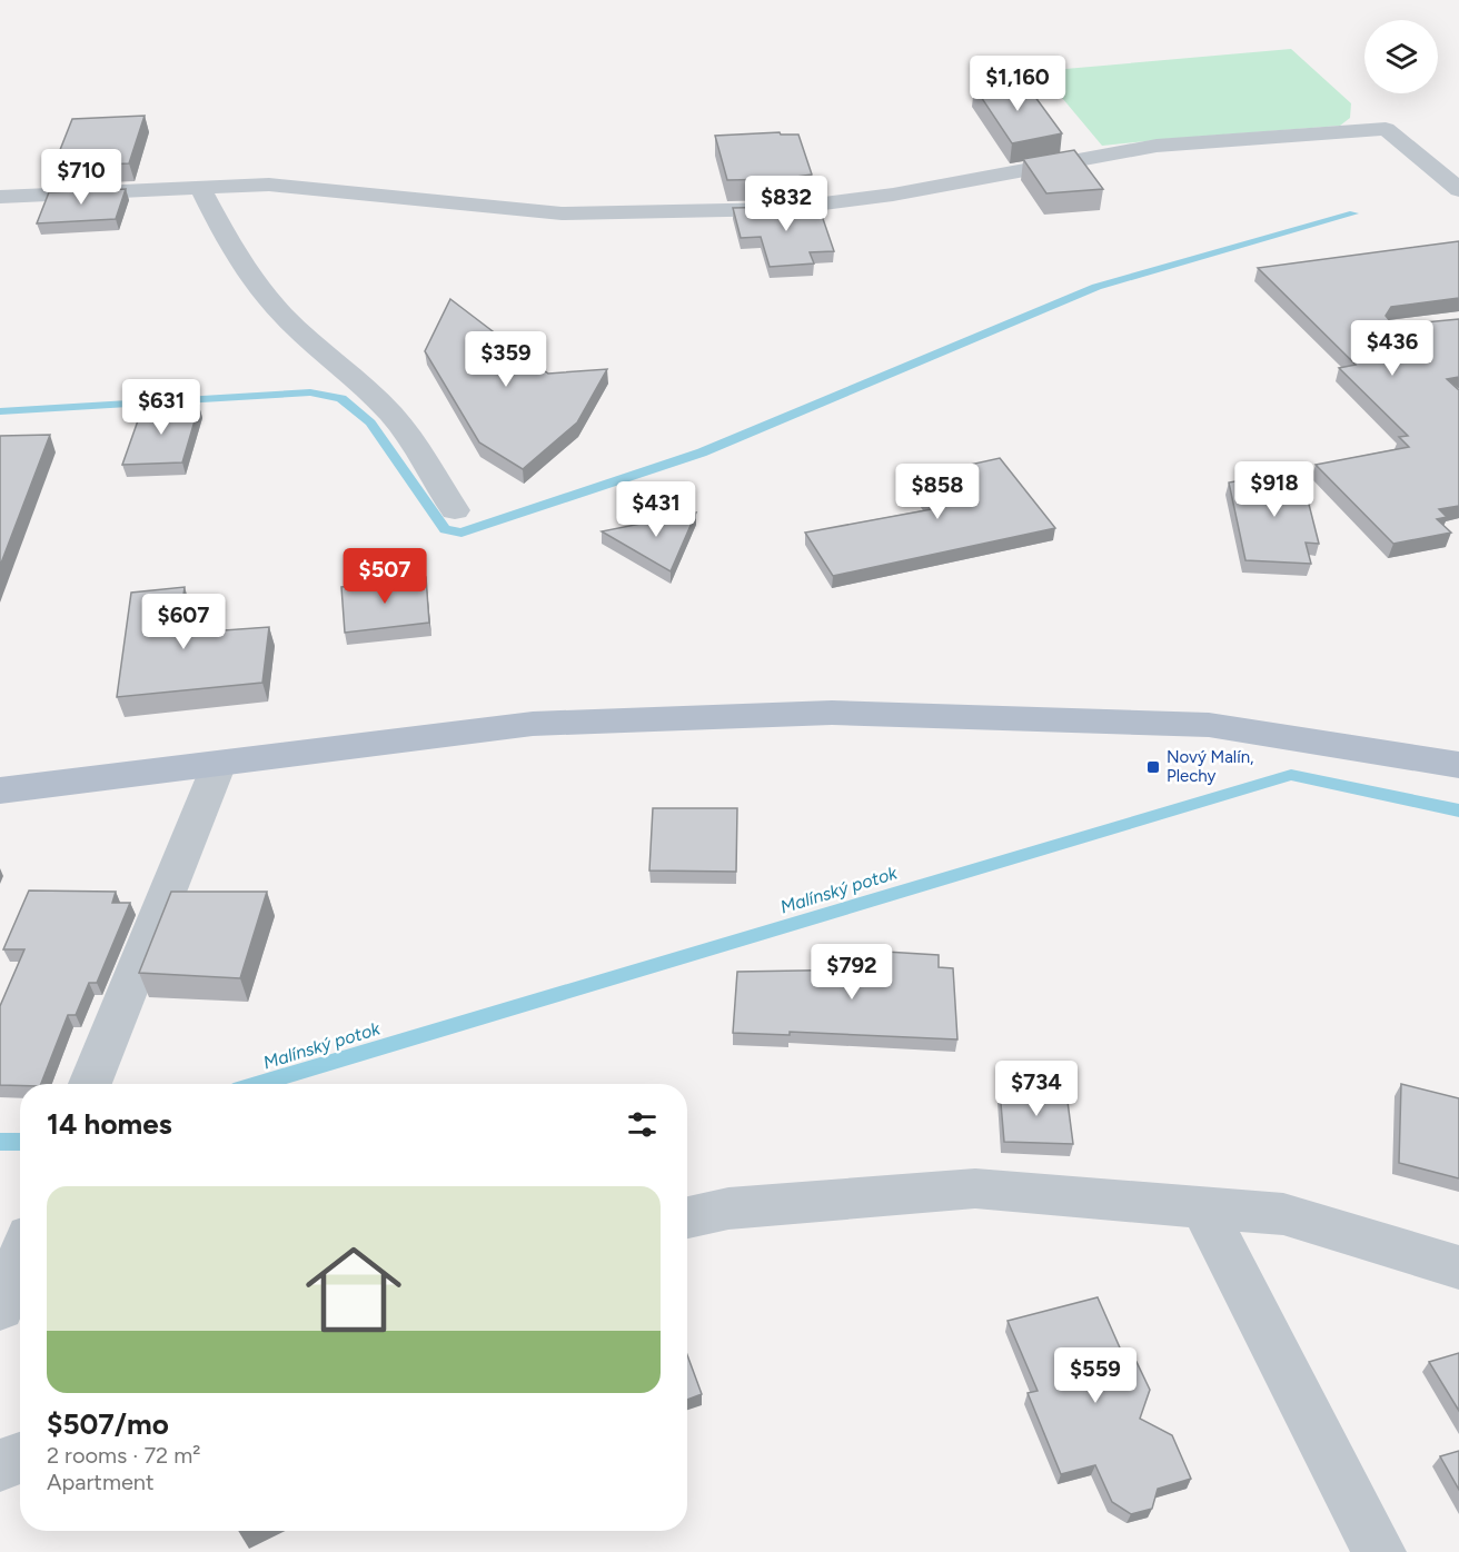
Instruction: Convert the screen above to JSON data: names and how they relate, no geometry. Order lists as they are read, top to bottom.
{
  "water": ["Malínský potok"],
  "places": {
    "transit": ["Nový Malín, Plechy"]
  },
  "page": {
    "price": [
      "$1,160",
      "$710",
      "$832",
      "$436",
      "$359",
      "$631",
      "$918",
      "$858",
      "$431",
      "$507",
      "$607",
      "$792",
      "$734",
      "$559"
    ],
    "heading": "14 homes",
    "list": [
      {
        "name": "$507/mo",
        "note": "2 rooms · 72 m² · Apartment"
      }
    ]
  }
}
